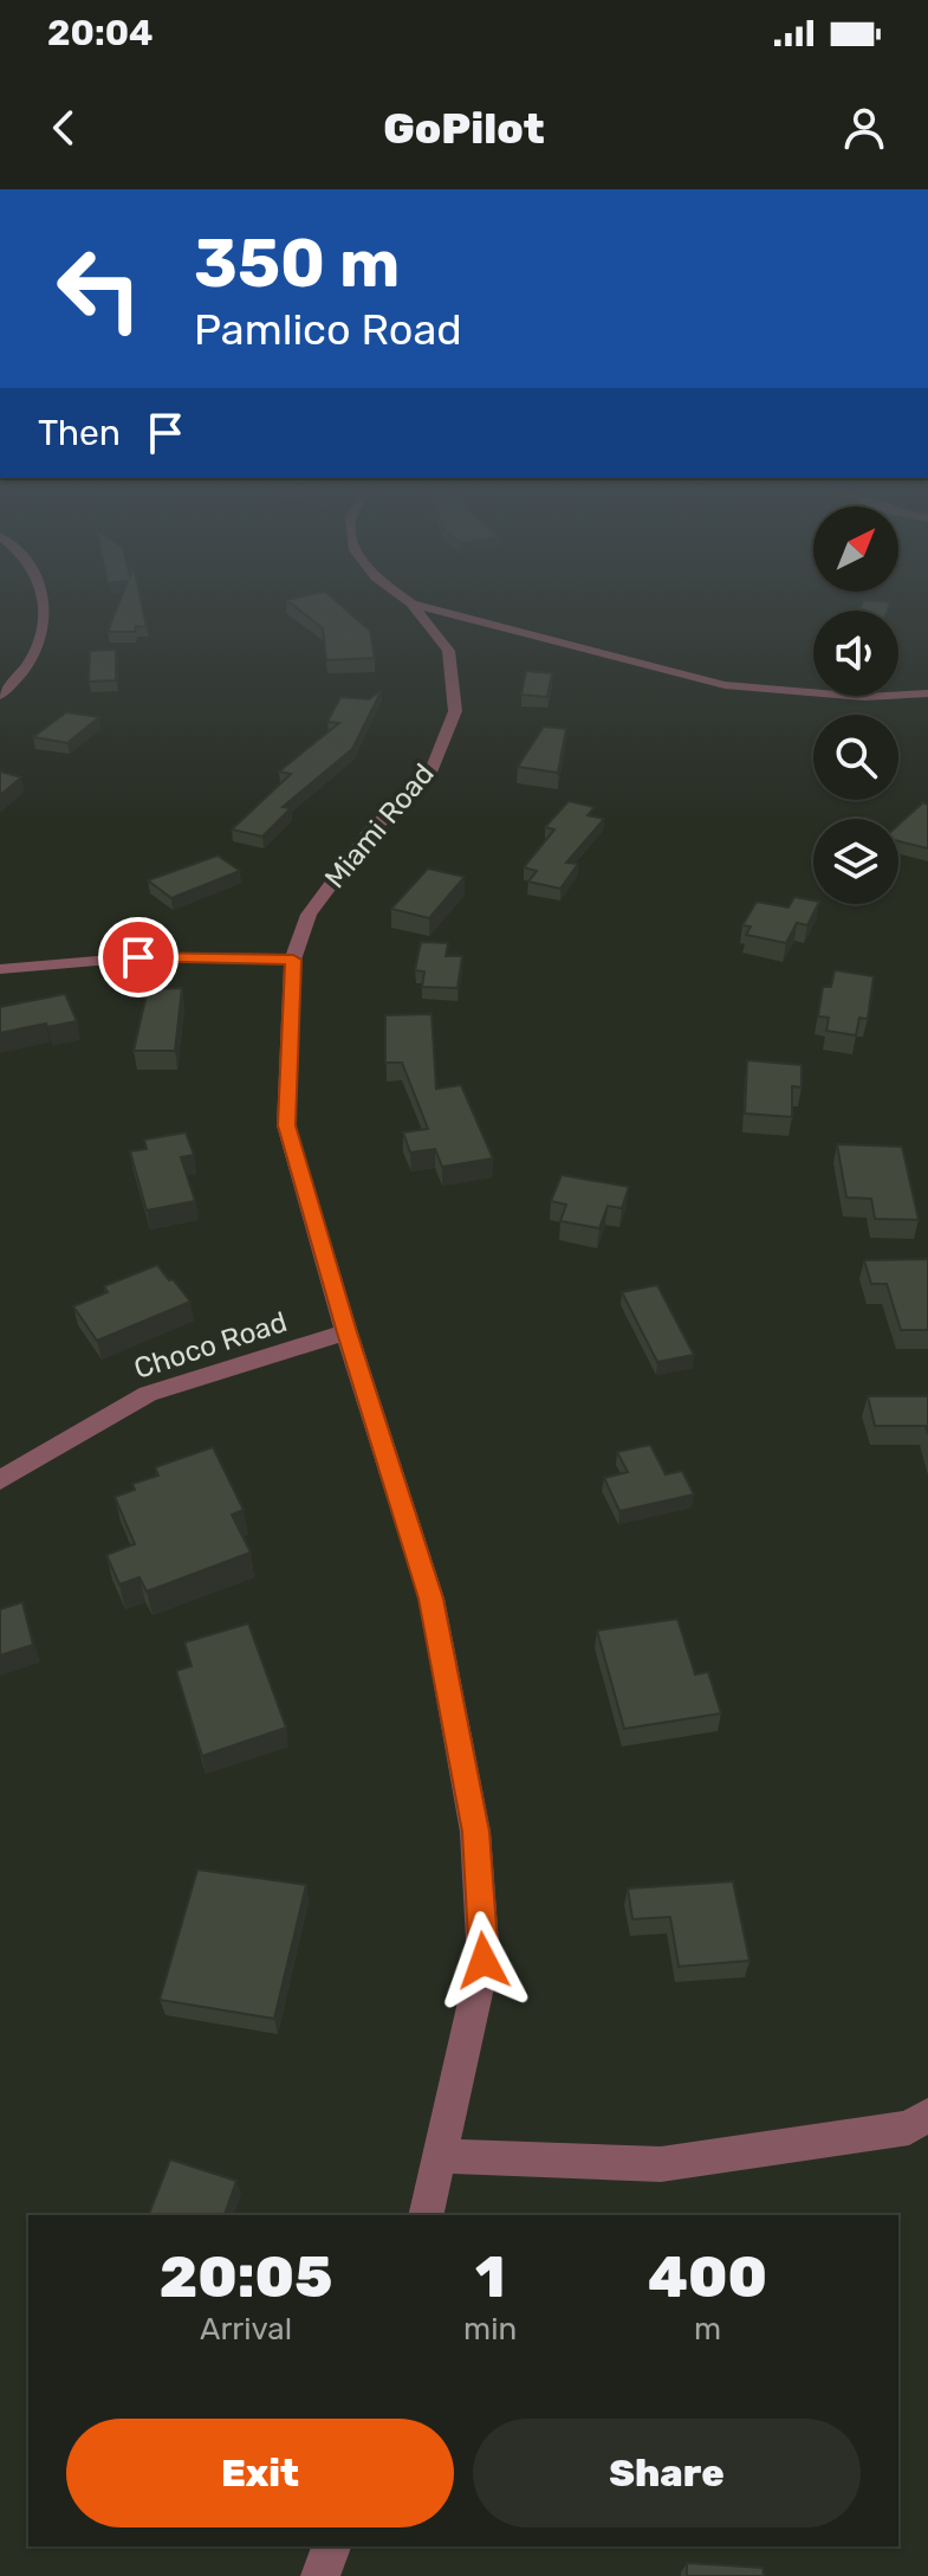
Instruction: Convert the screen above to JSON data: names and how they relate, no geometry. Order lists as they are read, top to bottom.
{
  "streets": {
    "street": ["Miami Road", "Choco Road"]
  },
  "crossings": [
    ["Miami Road", "Choco Road"]
  ],
  "north": "top right",
  "page": {
    "status": "20:04",
    "header": "GoPilot",
    "turn": ["350 m", "Pamlico Road"],
    "then": "Then",
    "eta": [
      "20:05",
      "Arrival",
      "1",
      "min",
      "400",
      "m"
    ],
    "buttons": ["Exit", "Share"]
  }
}
